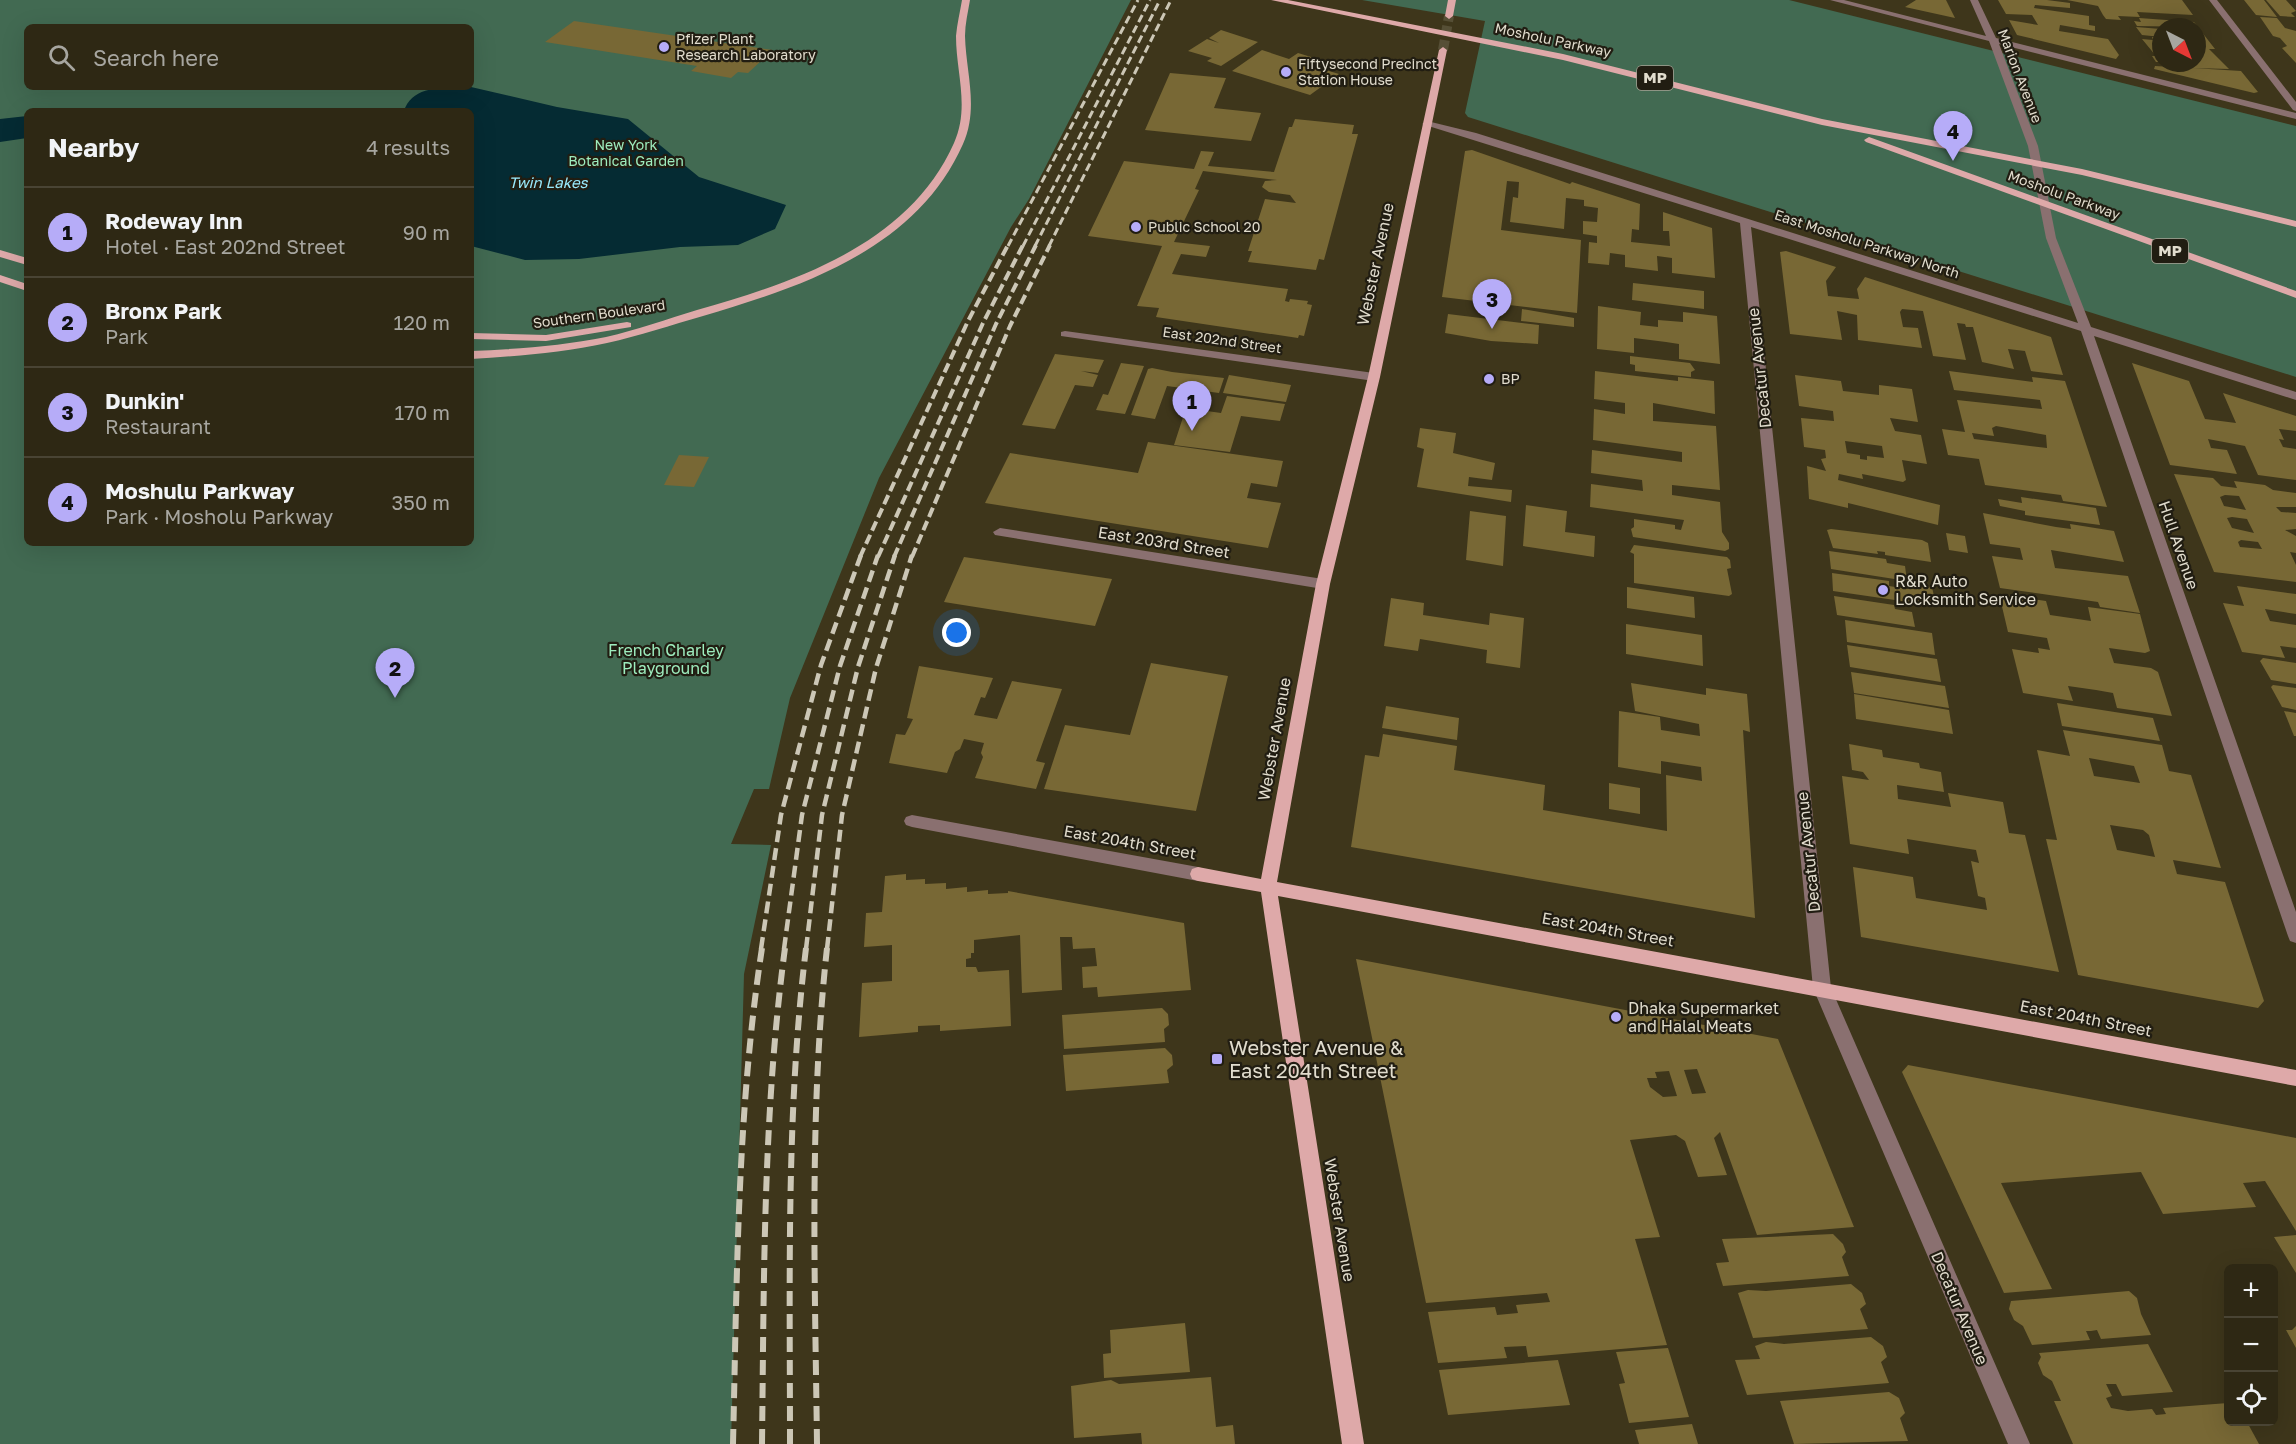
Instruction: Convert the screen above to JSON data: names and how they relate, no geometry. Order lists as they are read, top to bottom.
{
  "streets": {
    "main road": [
      "Mosholu Parkway",
      "MP",
      "Webster Avenue",
      "Southern Boulevard",
      "East 204th Street"
    ],
    "street": [
      "Marion Avenue",
      "East Mosholu Parkway North",
      "East 202nd Street",
      "Decatur Avenue",
      "East 203rd Street",
      "Hull Avenue"
    ]
  },
  "crossings": [
    ["Mosholu Parkway", "Marion Avenue"],
    ["Mosholu Parkway", "Hull Avenue"],
    ["Marion Avenue", "Hull Avenue"],
    ["East Mosholu Parkway North", "Webster Avenue"],
    ["East Mosholu Parkway North", "Decatur Avenue"],
    ["East Mosholu Parkway North", "Hull Avenue"],
    ["Webster Avenue", "East 202nd Street"],
    ["Webster Avenue", "East 203rd Street"],
    ["Webster Avenue", "East 204th Street"],
    ["Decatur Avenue", "East 204th Street"]
  ],
  "water": ["Twin Lakes"],
  "parks": ["New York Botanical Garden", "French Charley Playground"],
  "places": {
    "other": [
      "Pfizer Plant Research Laboratory",
      "Fiftysecond Precinct Station House",
      "Public School 20",
      "BP",
      "R&R Auto Locksmith Service",
      "Dhaka Supermarket and Halal Meats"
    ],
    "transit": ["Webster Avenue & East 204th Street"]
  },
  "north": "bottom right",
  "page": {
    "search": "Search here",
    "heading": ["Nearby", "4 results"],
    "pins": [
      "4",
      "3",
      "1",
      "2"
    ],
    "list": [
      {
        "mark": "1",
        "name": "Rodeway Inn",
        "note": "Hotel · East 202nd Street",
        "value": "90 m"
      },
      {
        "mark": "2",
        "name": "Bronx Park",
        "note": "Park",
        "value": "120 m"
      },
      {
        "mark": "3",
        "name": "Dunkin'",
        "note": "Restaurant",
        "value": "170 m"
      },
      {
        "mark": "4",
        "name": "Moshulu Parkway",
        "note": "Park · Mosholu Parkway",
        "value": "350 m"
      }
    ],
    "map_buttons": ["+", "−"]
  }
}
